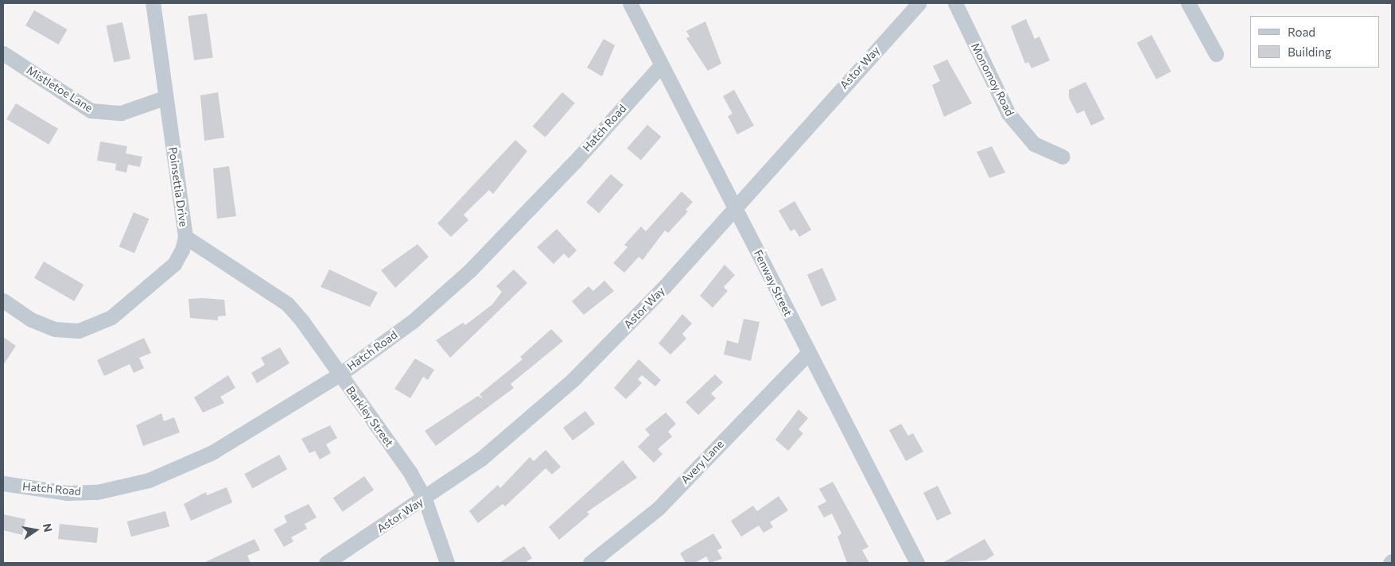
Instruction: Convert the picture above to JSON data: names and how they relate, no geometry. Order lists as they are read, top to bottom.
{
  "streets": {
    "street": [
      "Astor Way",
      "Monomoy Road",
      "Mistletoe Lane",
      "Hatch Road",
      "Poinsettia Drive",
      "Fenway Street",
      "Barkley Street",
      "Avery Lane"
    ]
  },
  "crossings": [
    ["Astor Way", "Fenway Street"],
    ["Astor Way", "Barkley Street"],
    ["Mistletoe Lane", "Poinsettia Drive"],
    ["Hatch Road", "Fenway Street"],
    ["Hatch Road", "Barkley Street"],
    ["Poinsettia Drive", "Barkley Street"],
    ["Fenway Street", "Avery Lane"]
  ],
  "legend": ["Road", "Building"],
  "north": "right"
}
